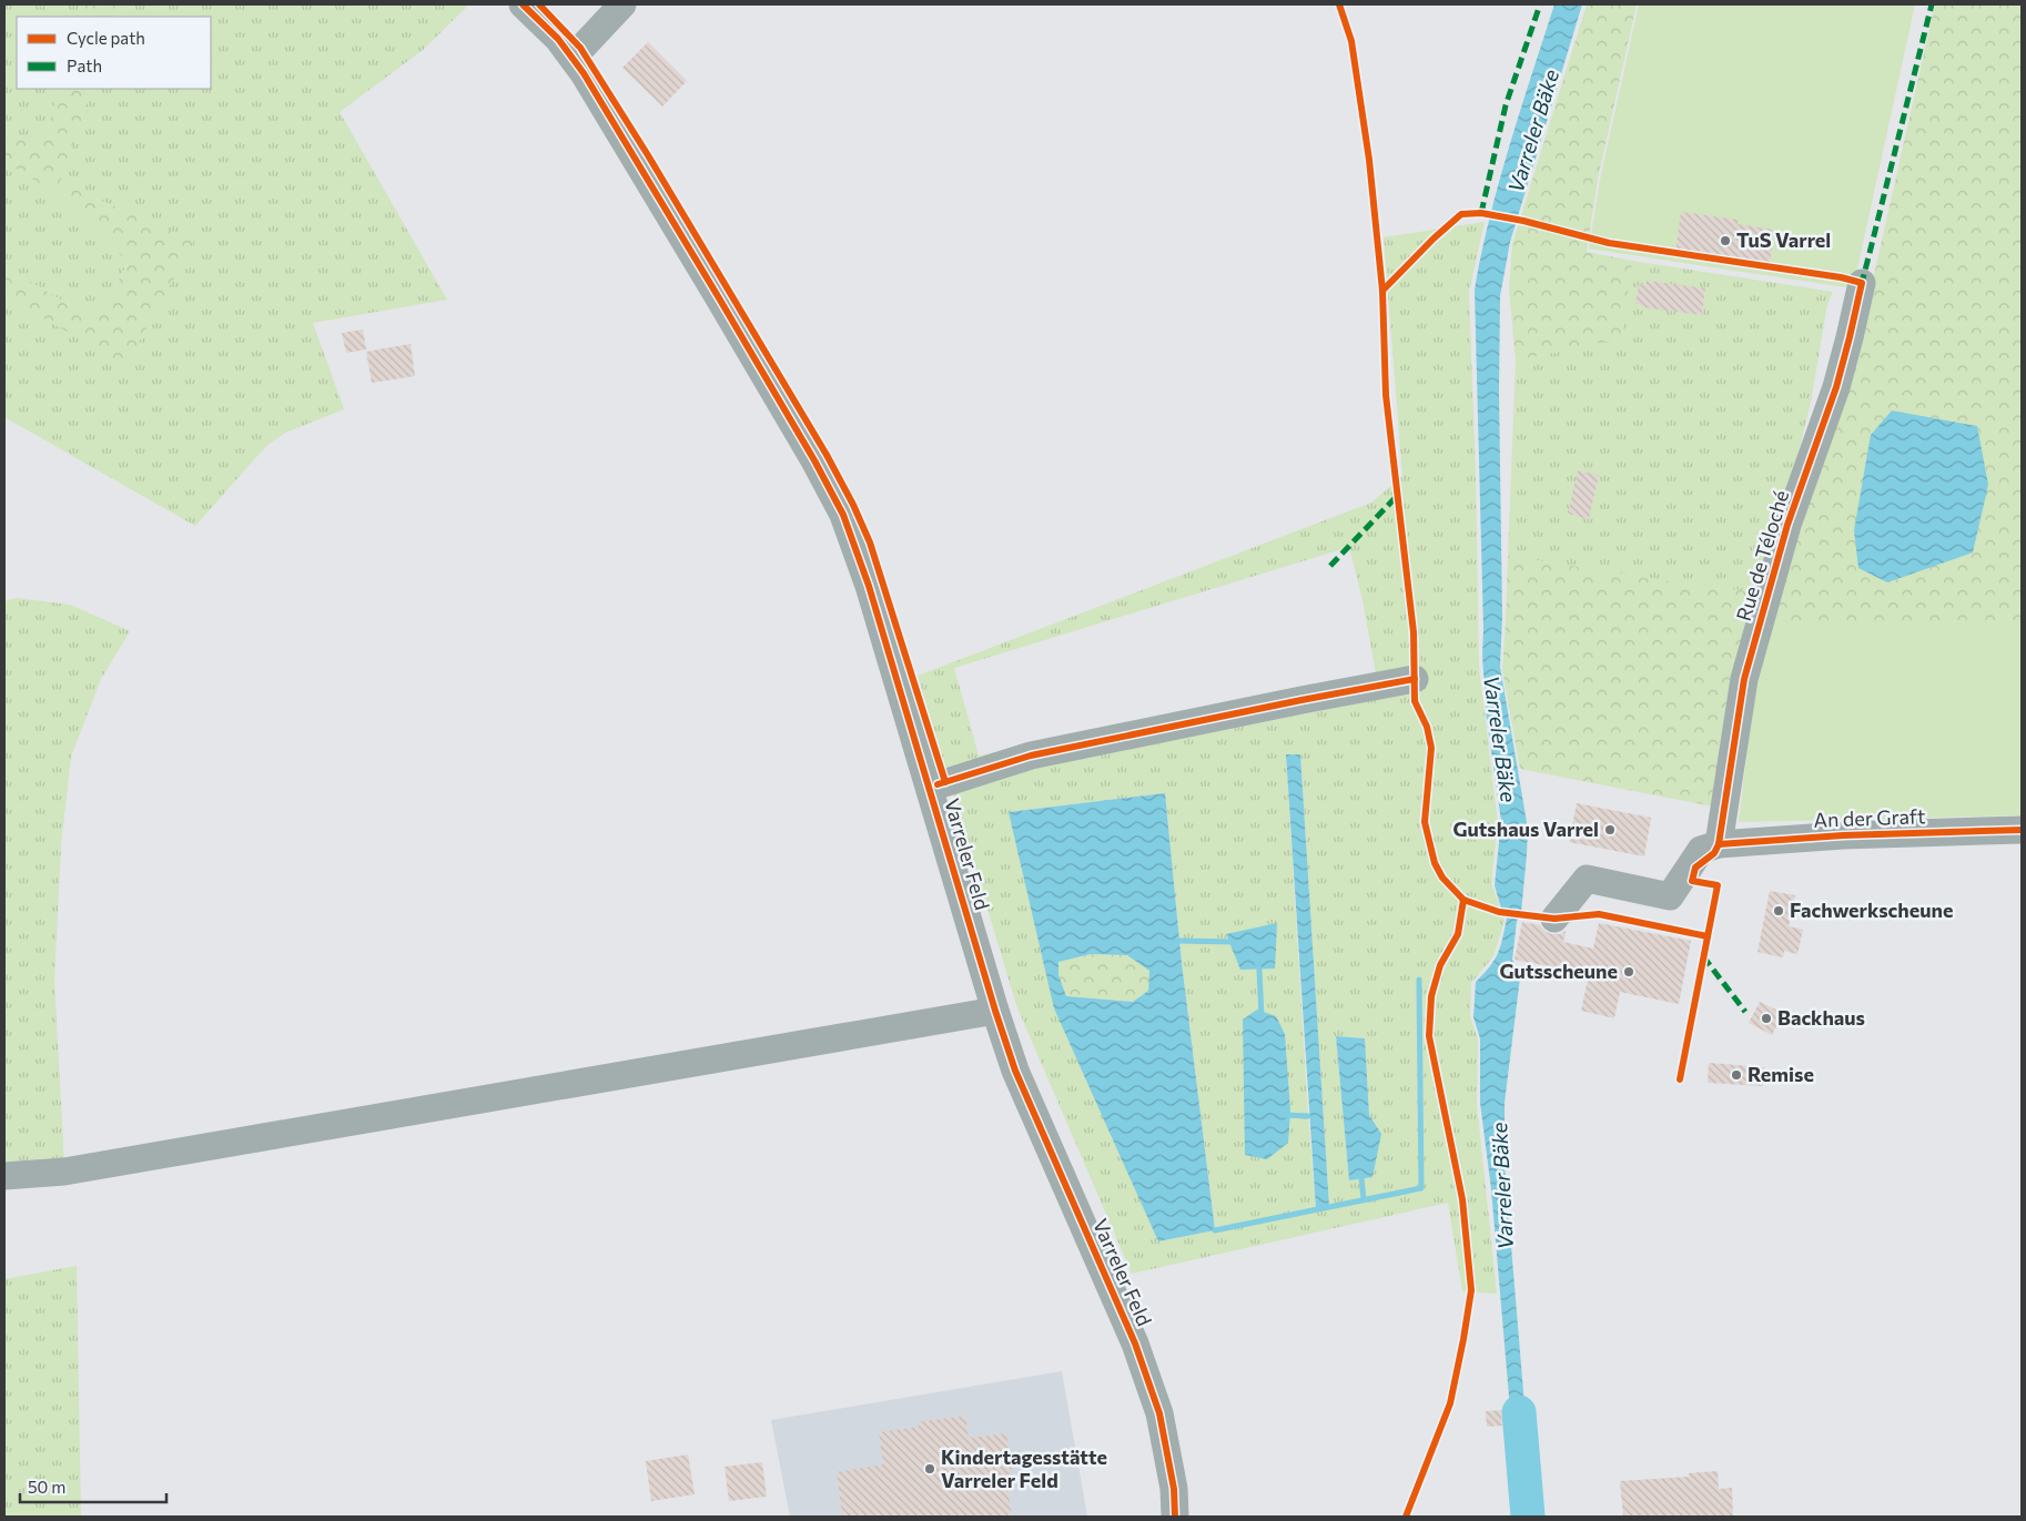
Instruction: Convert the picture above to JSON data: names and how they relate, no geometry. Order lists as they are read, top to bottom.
{
  "streets": {
    "street": ["Rue de Téloché", "An der Graft", "Varreler Feld"]
  },
  "crossings": [
    ["Rue de Téloché", "An der Graft"]
  ],
  "water": ["Varreler Bäke"],
  "places": [
    "TuS Varrel",
    "Gutshaus Varrel",
    "Fachwerkscheune",
    "Gutsscheune",
    "Backhaus",
    "Remise",
    "Kindertagesstätte Varreler Feld"
  ],
  "legend": ["Cycle path", "Path"],
  "scale_bar": "50 m"
}
